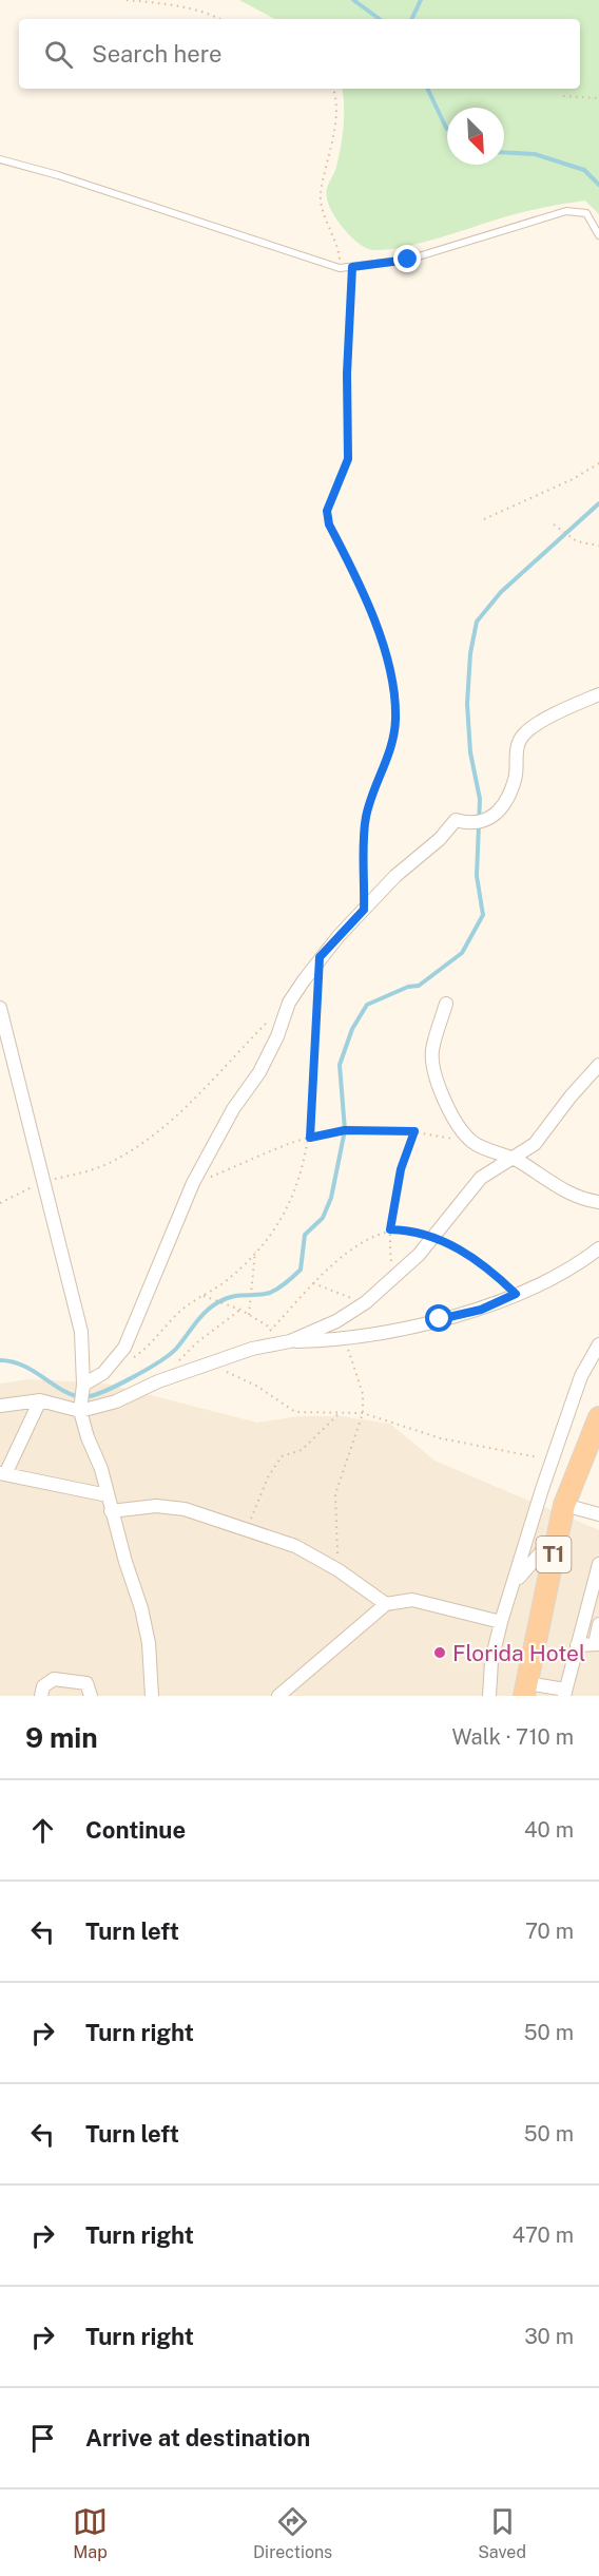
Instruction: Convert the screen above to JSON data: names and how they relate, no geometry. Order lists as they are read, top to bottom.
{
  "streets": {
    "highway": ["T1"]
  },
  "places": ["Florida Hotel"],
  "north": "bottom right",
  "page": {
    "search": "Search here",
    "heading": ["9 min", "Walk · 710 m"],
    "list": [
      ["Continue", "40 m"],
      ["Turn left", "70 m"],
      ["Turn right", "50 m"],
      ["Turn left", "50 m"],
      ["Turn right", "470 m"],
      ["Turn right", "30 m"],
      "Arrive at destination"
    ],
    "nav": ["Map", "Directions", "Saved"]
  }
}
